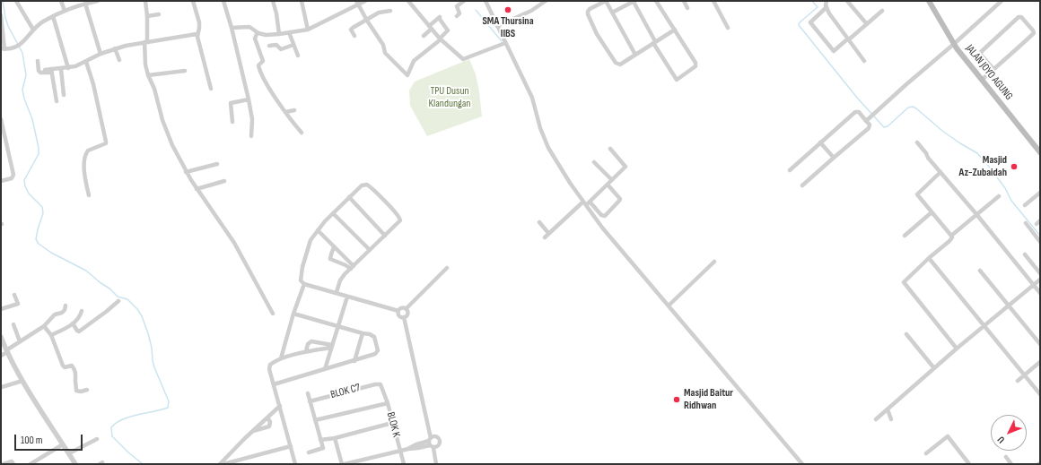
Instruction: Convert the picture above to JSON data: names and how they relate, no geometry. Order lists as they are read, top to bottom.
{
  "streets": {
    "main road": ["JALAN JOYO AGUNG"],
    "street": ["BLOK C7", "BLOK K"]
  },
  "crossings": [
    ["BLOK C7", "BLOK K"]
  ],
  "parks": ["TPU Dusun Klandungan"],
  "places": ["SMA Thursina IIBS", "Masjid Az-Zubaidah", "Masjid Baitur Ridhwan"],
  "scale_bar": "100 m",
  "north": "bottom left"
}
